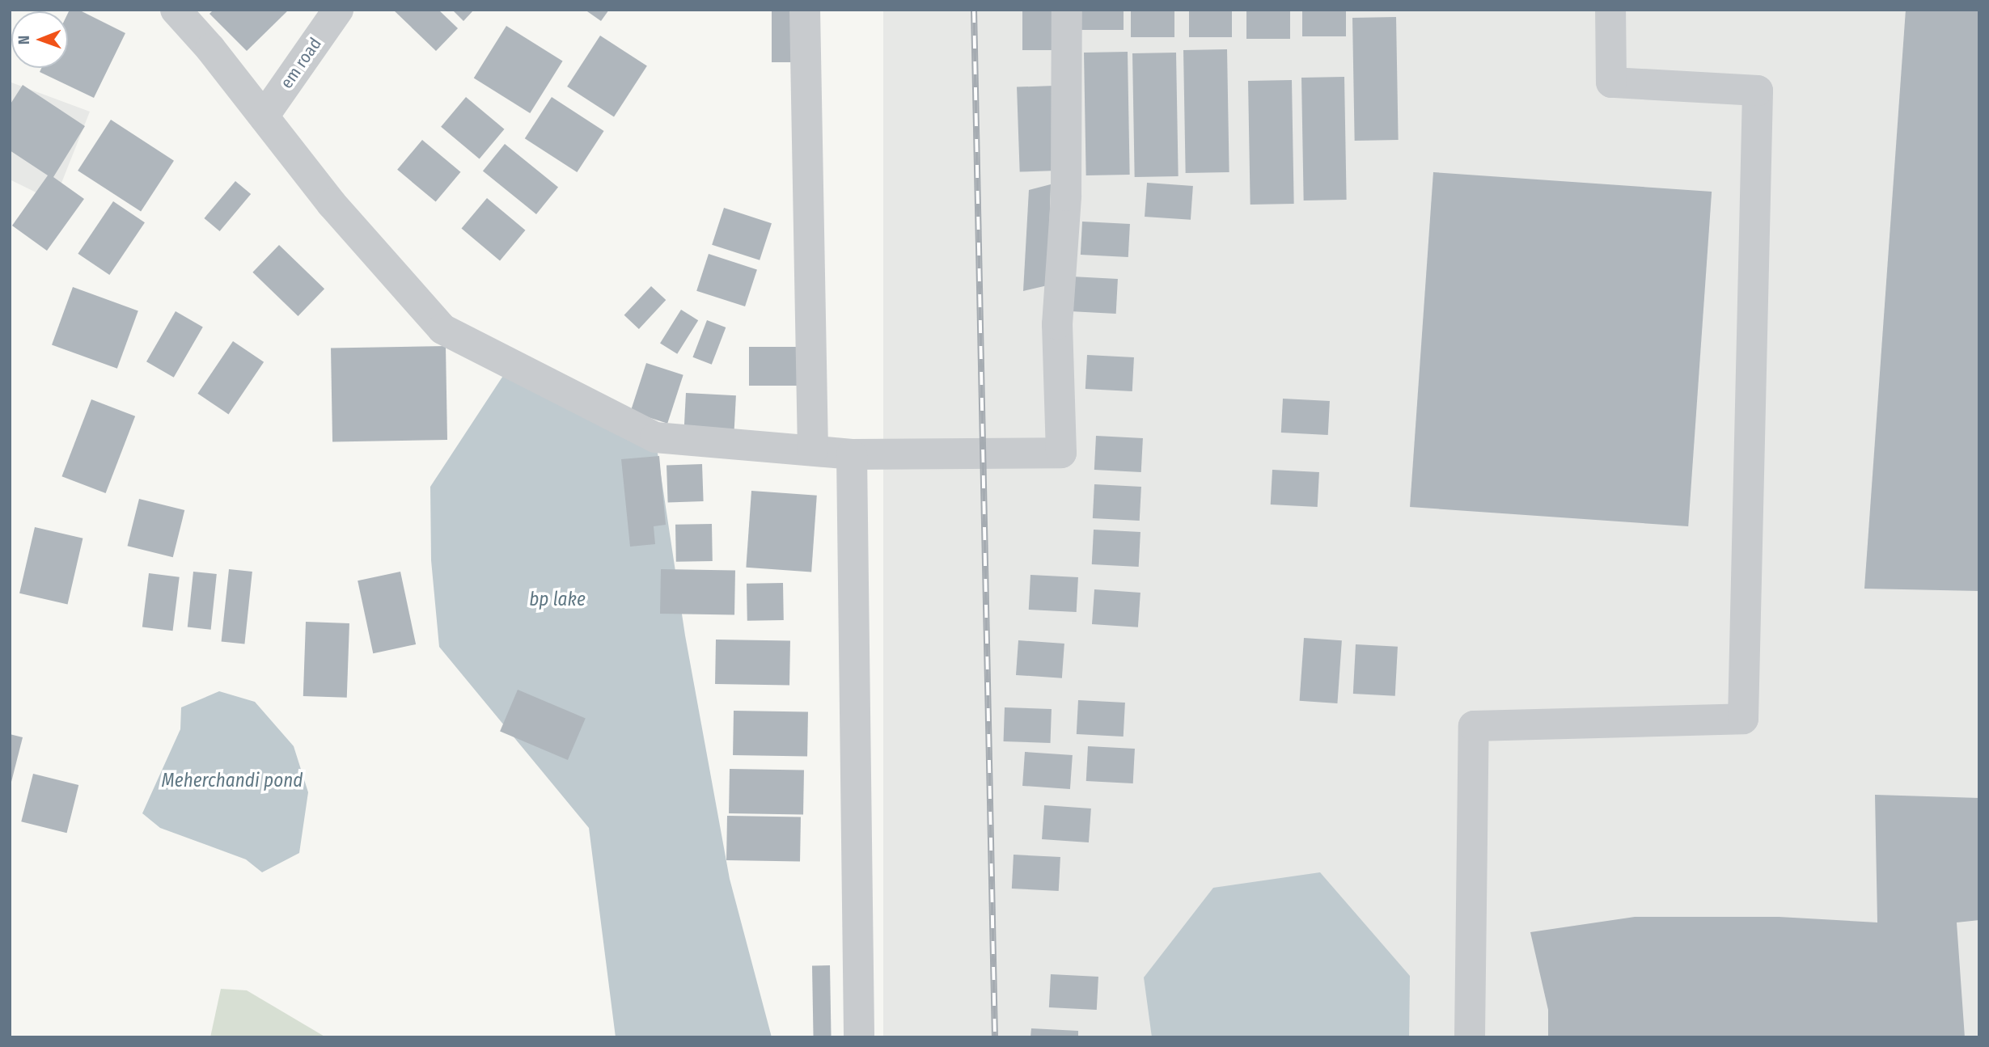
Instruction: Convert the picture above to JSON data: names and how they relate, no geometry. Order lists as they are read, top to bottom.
{
  "streets": {
    "street": ["em road"]
  },
  "water": ["bp lake", "Meherchandi pond"],
  "north": "left"
}
